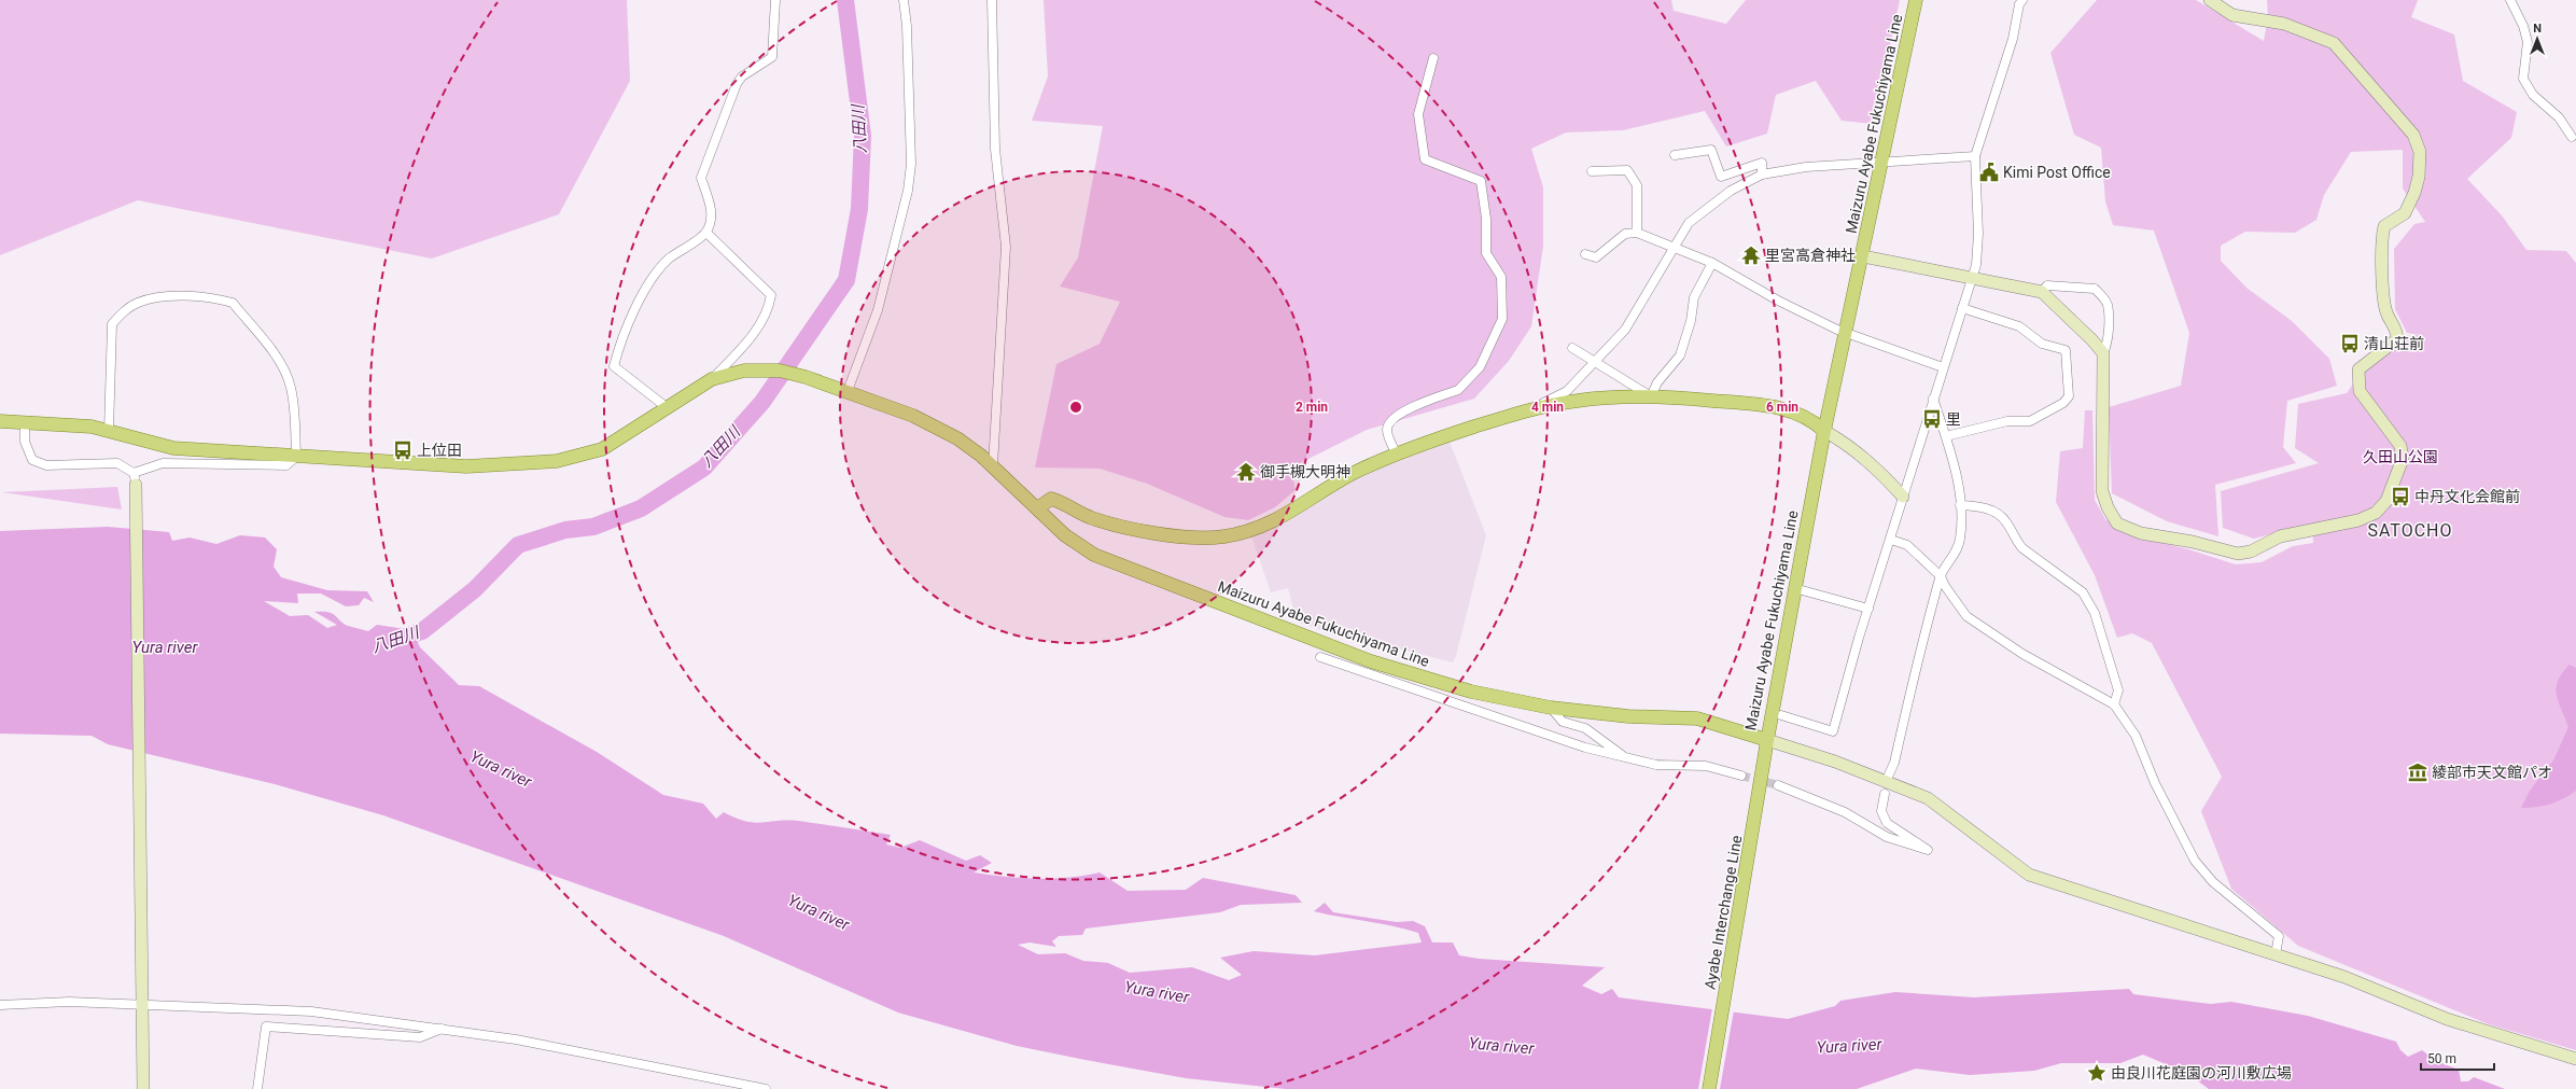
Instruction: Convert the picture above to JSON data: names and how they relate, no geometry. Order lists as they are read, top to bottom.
{
  "streets": {
    "main road": ["Maizuru Ayabe Fukuchiyama Line", "Ayabe Interchange Line"]
  },
  "crossings": [
    ["Maizuru Ayabe Fukuchiyama Line", "Ayabe Interchange Line"]
  ],
  "districts": ["SATOCHO"],
  "water": ["八田川", "Yura river"],
  "parks": ["久田山公園"],
  "places": {
    "public building": ["Kimi Post Office"],
    "temple": ["里宮高倉神社", "御手槻大明神"],
    "bus stop": [
      "清山荘前",
      "里",
      "上位田",
      "中丹文化会館前"
    ],
    "museum": ["綾部市天文館パオ"],
    "place": ["由良川花庭園の河川敷広場"]
  },
  "scale_bar": "50 m",
  "north": "top",
  "rings": ["2 min", "4 min", "6 min"]
}
